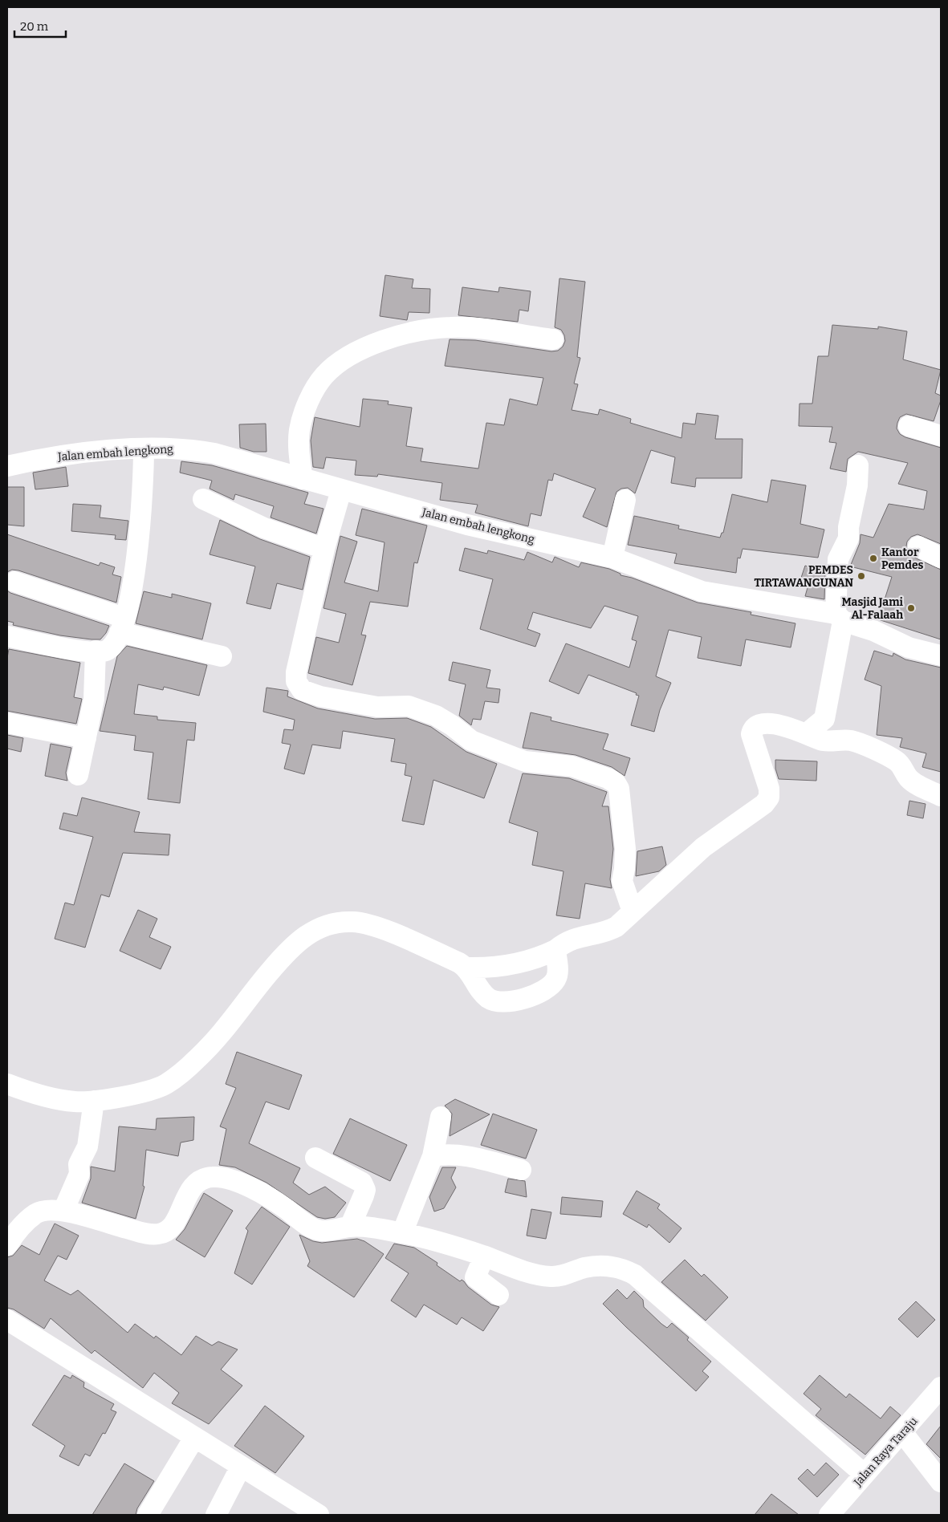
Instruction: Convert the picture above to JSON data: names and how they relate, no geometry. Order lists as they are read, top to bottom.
{
  "streets": {
    "street": ["Jalan embah lengkong", "Jalan Raya Taraju"]
  },
  "places": ["Kantor Pemdes", "PEMDES TIRTAWANGUNAN", "Masjid Jami Al-Falaah"],
  "scale_bar": "20 m"
}
